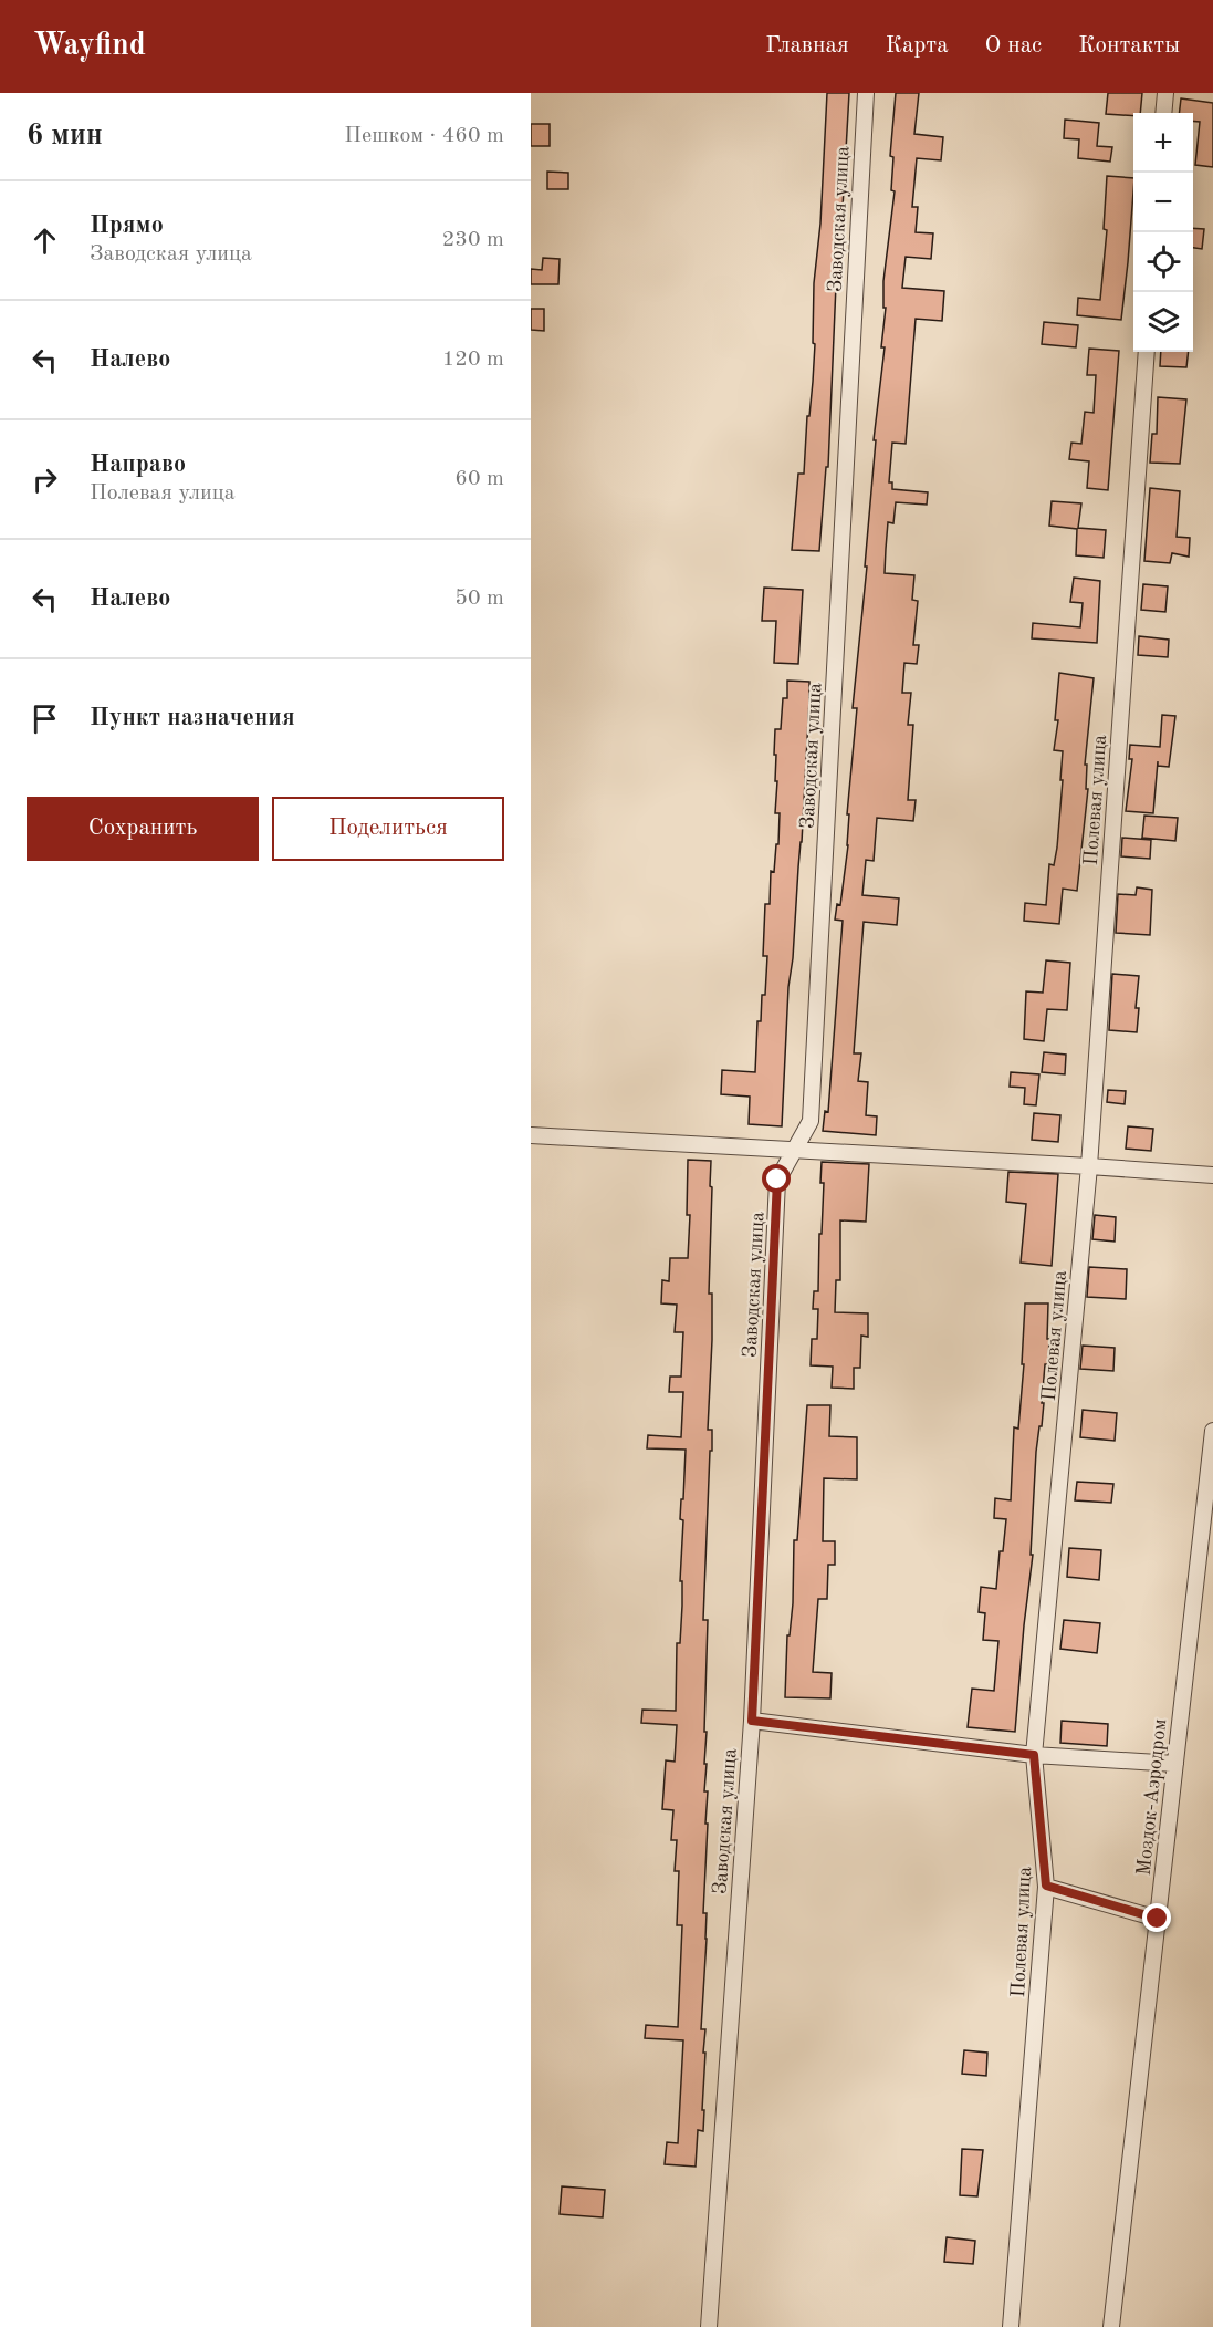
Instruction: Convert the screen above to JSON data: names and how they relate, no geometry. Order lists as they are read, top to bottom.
{
  "streets": {
    "street": ["Заводская улица", "Полевая улица", "Моздок-Аэродром"]
  },
  "page": {
    "header": "Wayfind",
    "nav": [
      "Главная",
      "Карта",
      "О нас",
      "Контакты"
    ],
    "heading": ["6 мин", "Пешком · 460 m"],
    "map_buttons": ["+", "−"],
    "list": [
      ["Прямо", "Заводская улица", "230 m"],
      ["Налево", "120 m"],
      ["Направо", "Полевая улица", "60 m"],
      ["Налево", "50 m"],
      "Пункт назначения"
    ],
    "buttons": ["Сохранить", "Поделиться"]
  }
}
